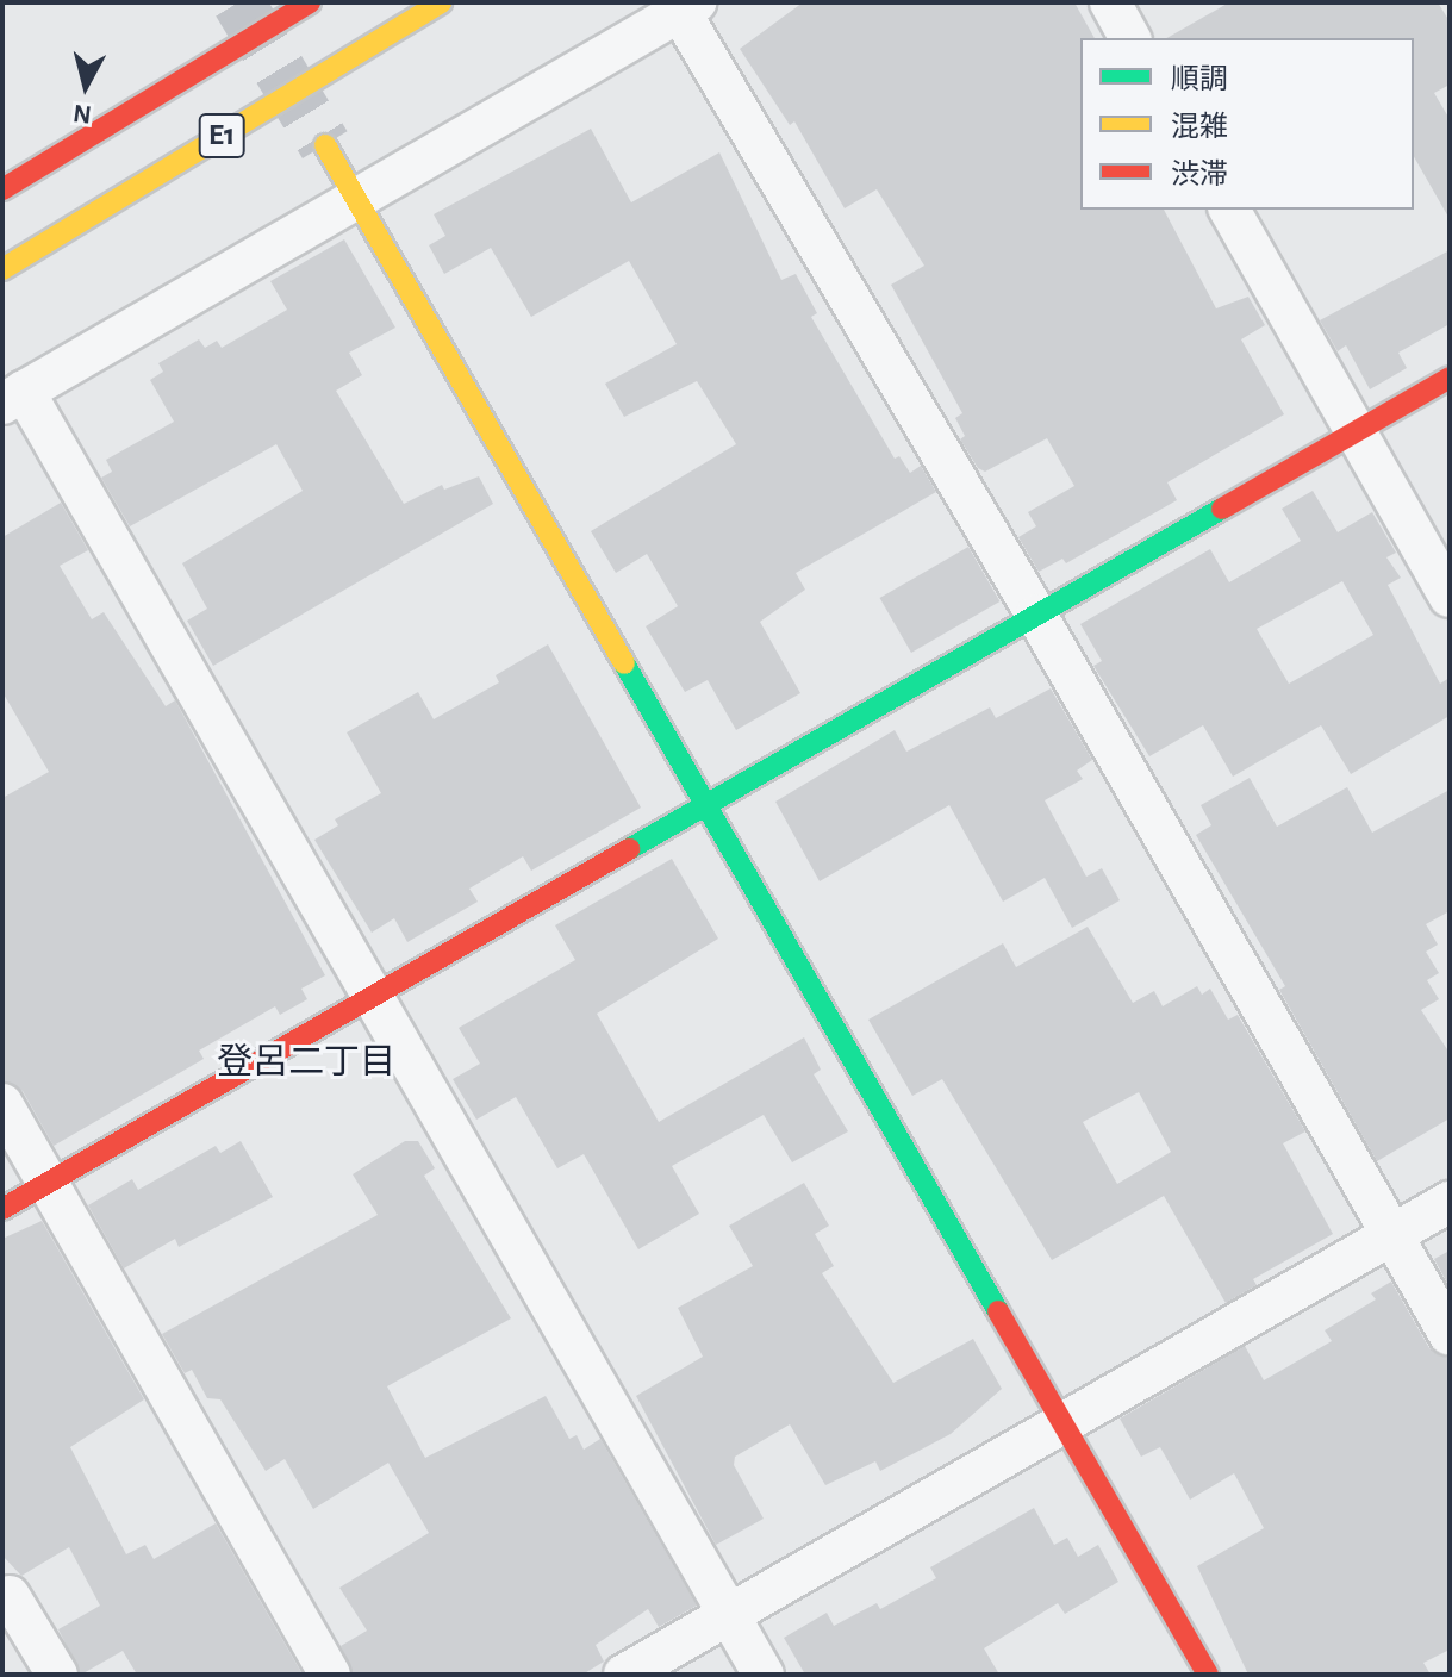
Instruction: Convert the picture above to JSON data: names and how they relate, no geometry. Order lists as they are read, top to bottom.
{
  "streets": {
    "main road": ["E1"]
  },
  "districts": ["登呂二丁目"],
  "legend": ["順調", "混雑", "渋滞"],
  "north": "bottom"
}
